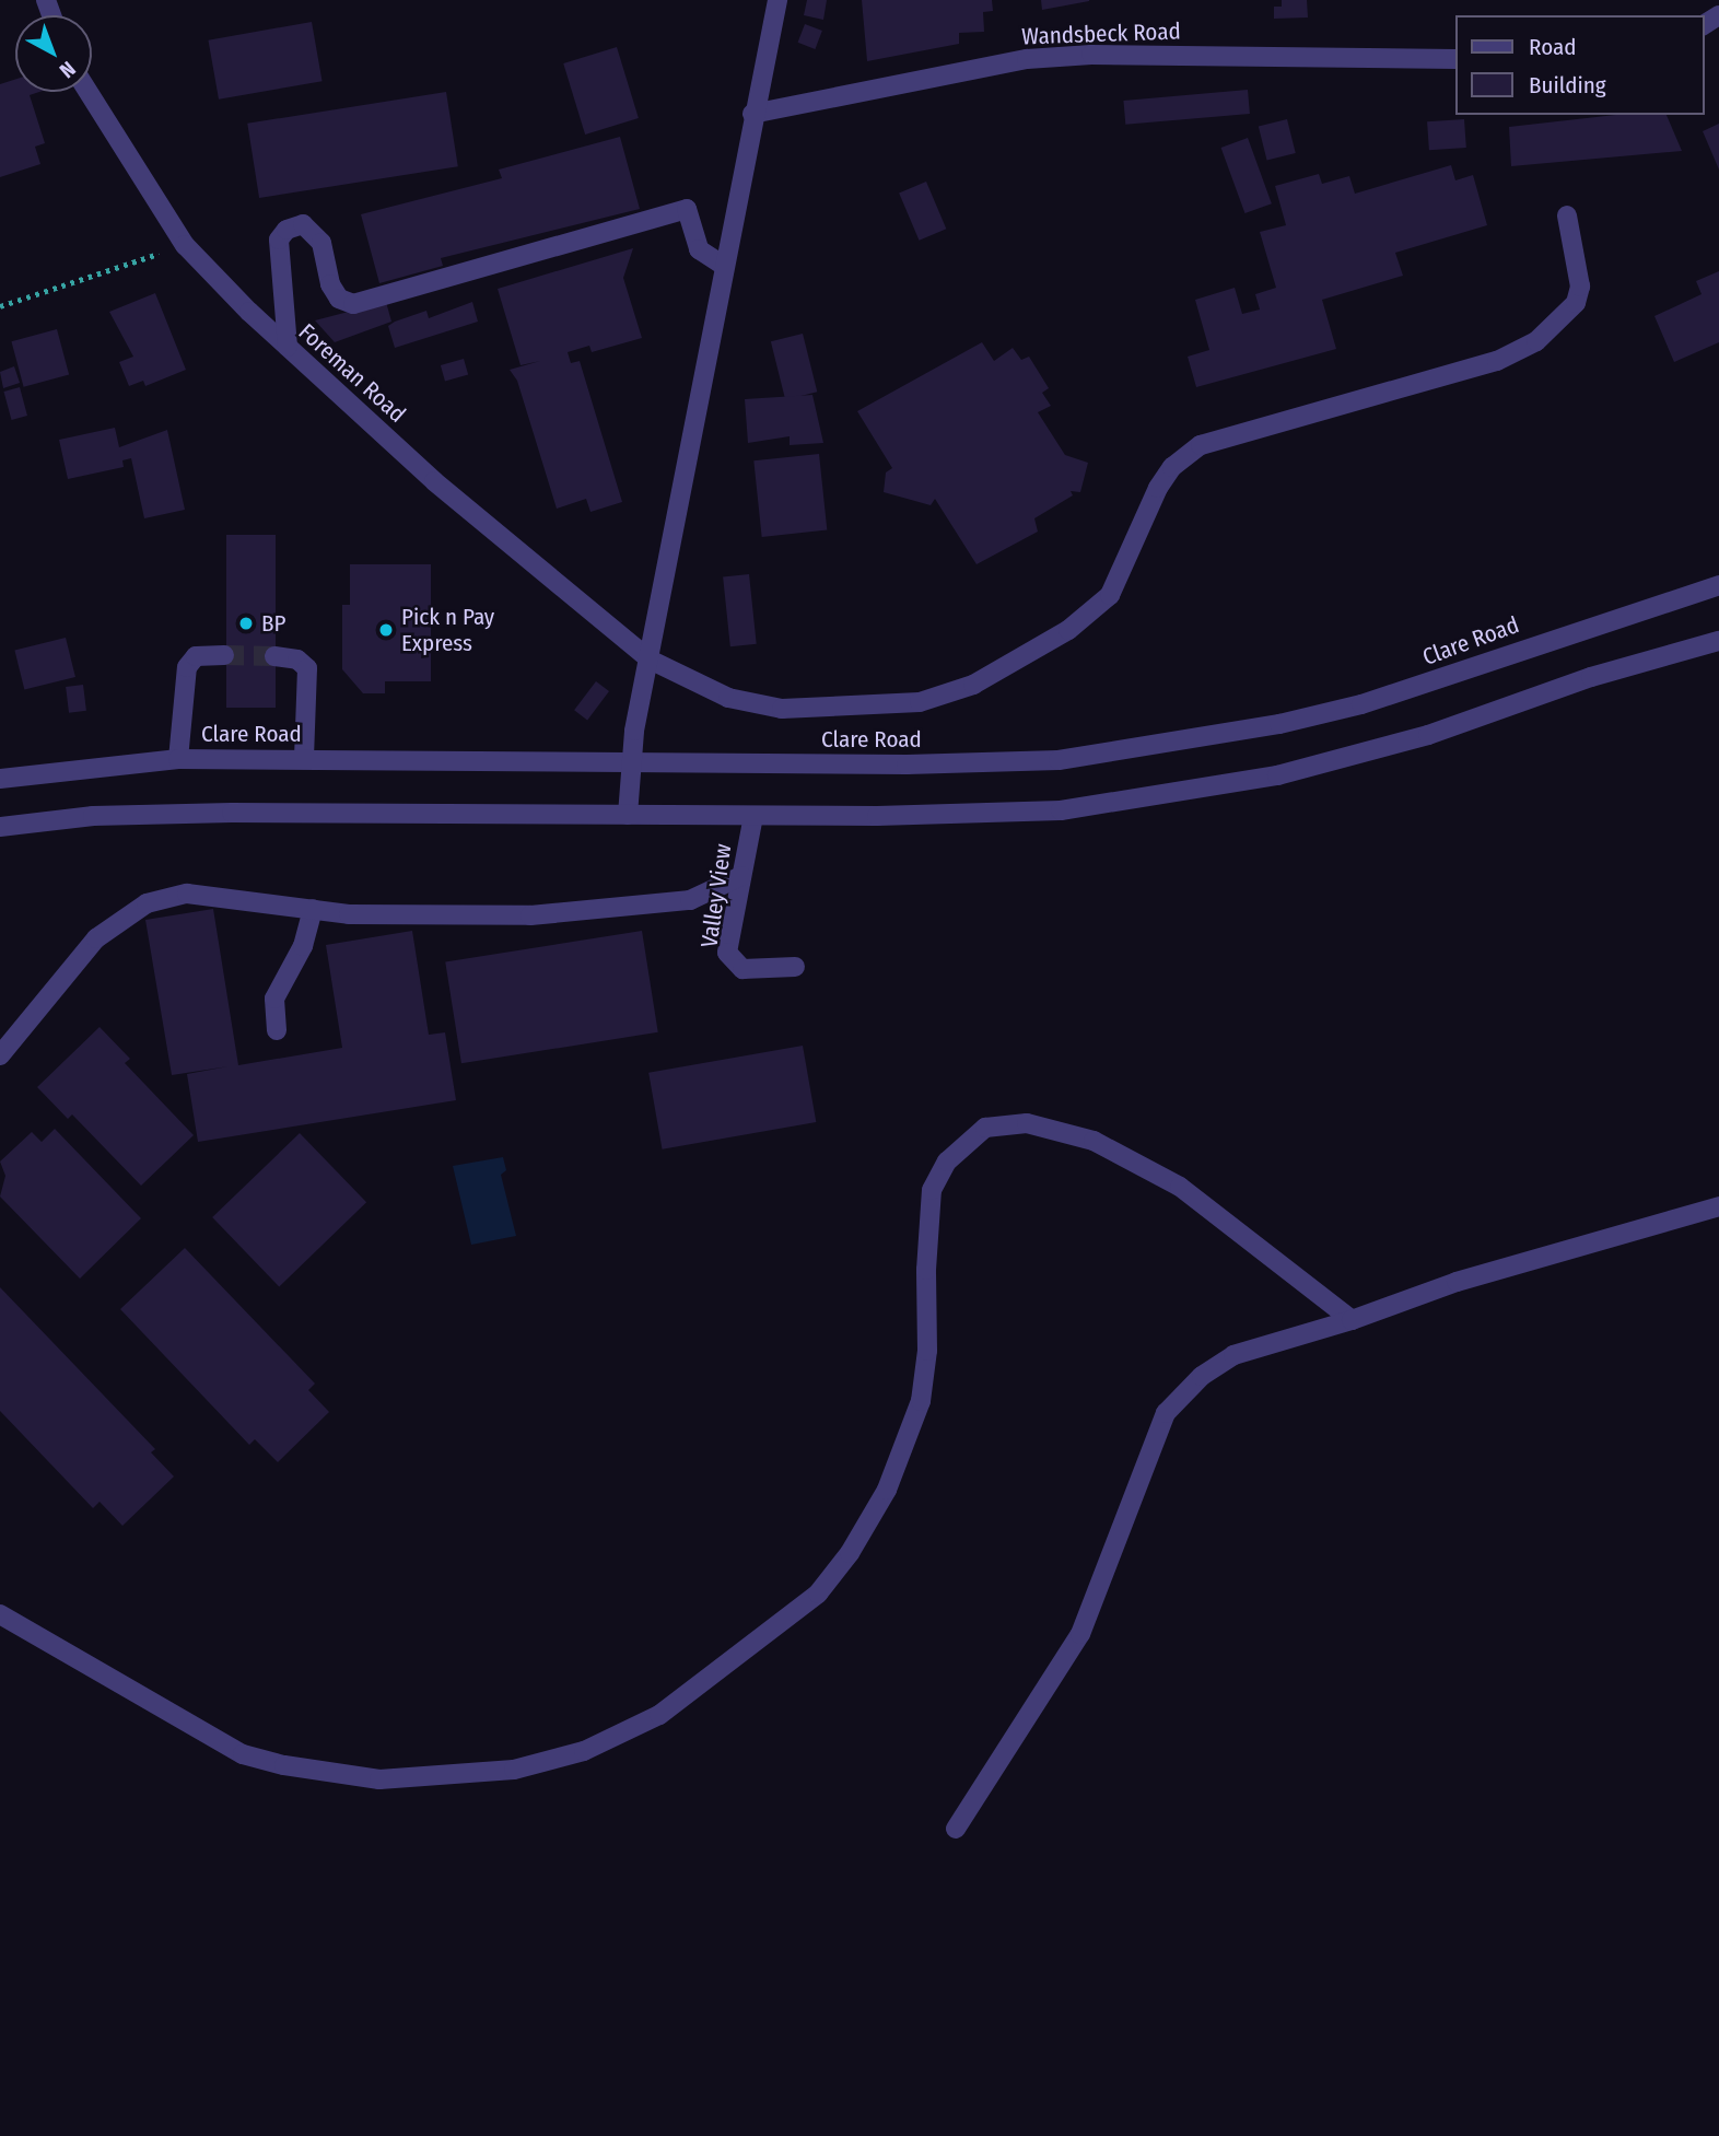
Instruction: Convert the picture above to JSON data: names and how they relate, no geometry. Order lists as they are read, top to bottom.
{
  "streets": {
    "street": [
      "Wandsbeck Road",
      "Foreman Road",
      "Clare Road",
      "Valley View"
    ]
  },
  "places": ["BP", "Pick n Pay Express"],
  "legend": ["Road", "Building"],
  "north": "bottom right"
}
